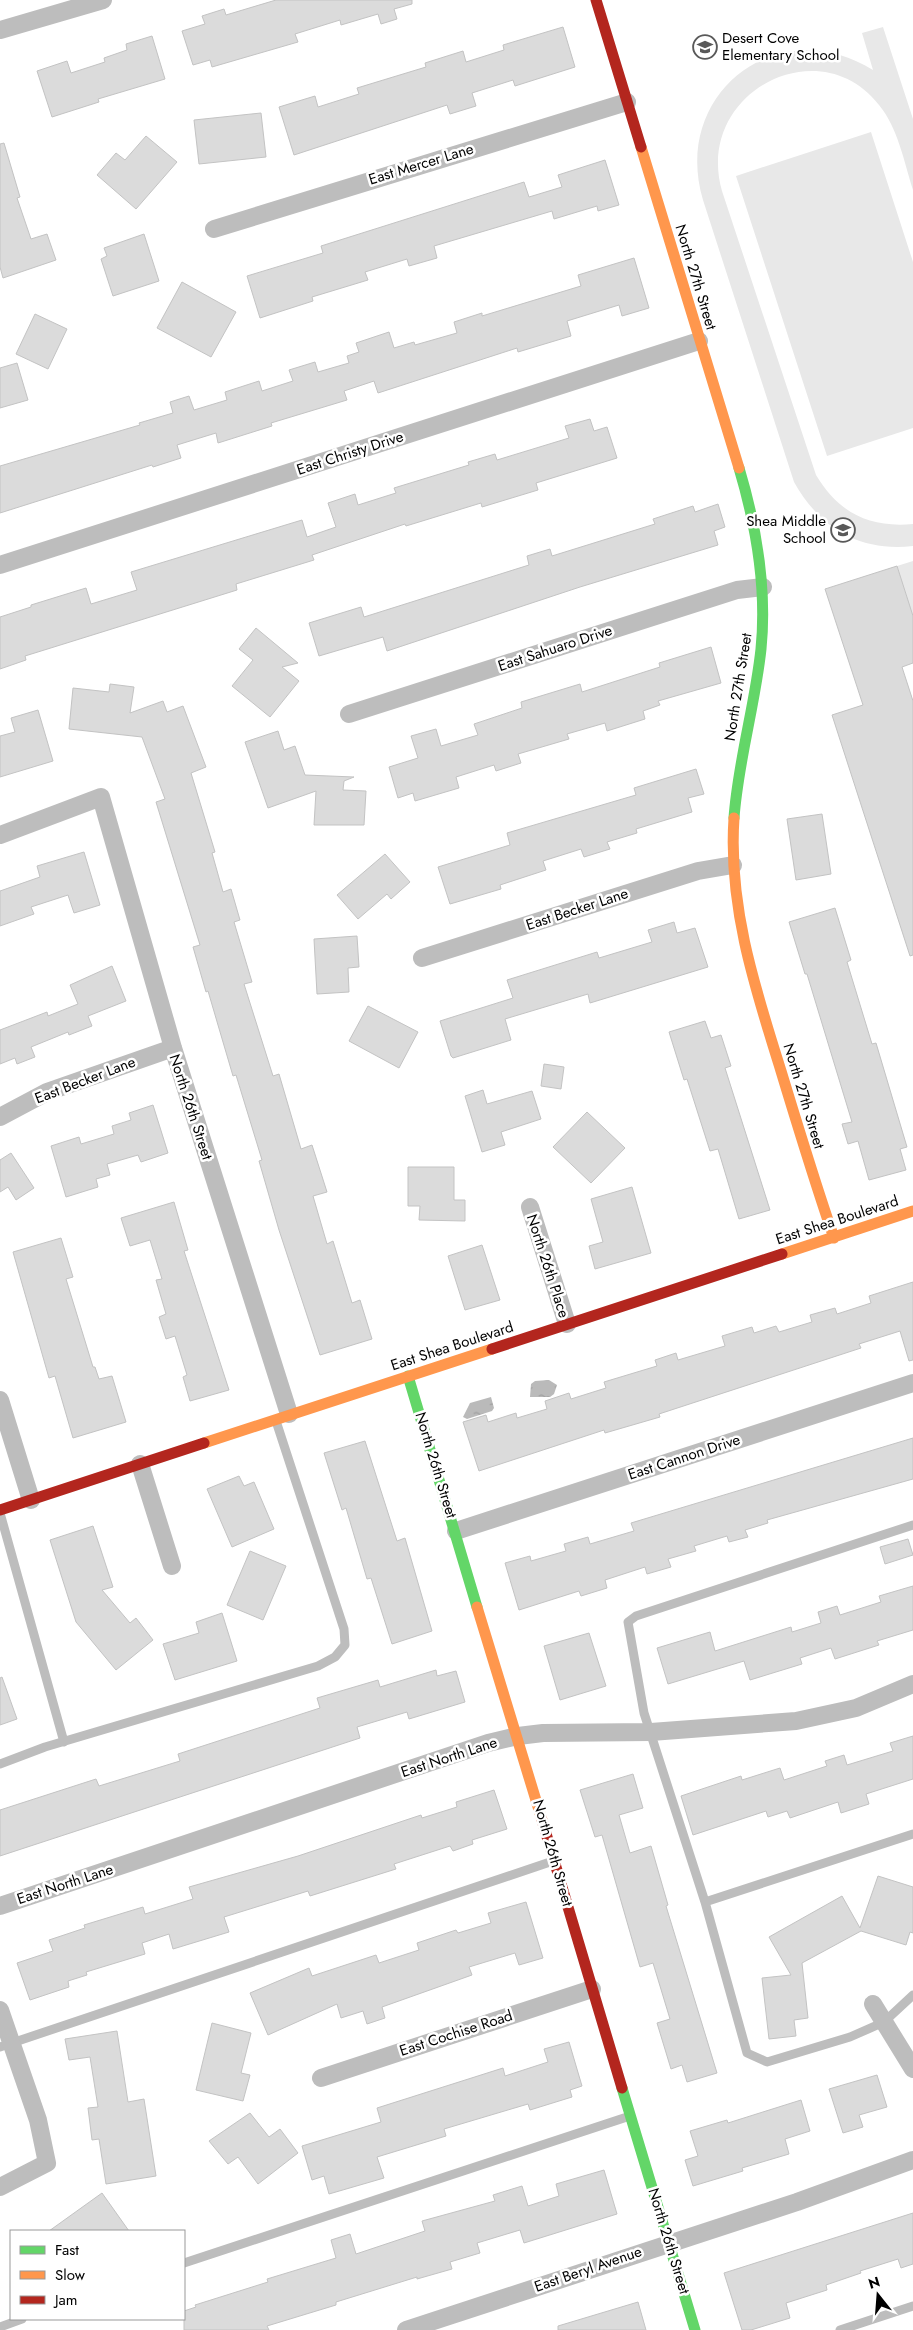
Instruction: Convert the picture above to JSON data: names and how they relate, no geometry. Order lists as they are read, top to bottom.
{
  "streets": {
    "street": [
      "East Mercer Lane",
      "North 27th Street",
      "East Christy Drive",
      "East Sahuaro Drive",
      "East Becker Lane",
      "North 26th Street",
      "East Shea Boulevard",
      "North 26th Place",
      "East Cannon Drive",
      "East North Lane",
      "East Cochise Road",
      "East Beryl Avenue"
    ]
  },
  "crossings": [
    ["East Mercer Lane", "North 27th Street"],
    ["North 27th Street", "East Christy Drive"],
    ["North 27th Street", "East Sahuaro Drive"],
    ["North 27th Street", "East Becker Lane"],
    ["North 27th Street", "East Shea Boulevard"],
    ["East Becker Lane", "North 26th Street"],
    ["North 26th Street", "East Shea Boulevard"],
    ["North 26th Street", "East Cannon Drive"],
    ["North 26th Street", "East North Lane"],
    ["North 26th Street", "East Cochise Road"],
    ["North 26th Street", "East Beryl Avenue"],
    ["East Shea Boulevard", "North 26th Place"]
  ],
  "places": {
    "school or university": ["Desert Cove Elementary School", "Shea Middle School"]
  },
  "legend": ["Fast", "Slow", "Jam"],
  "north": "top"
}
